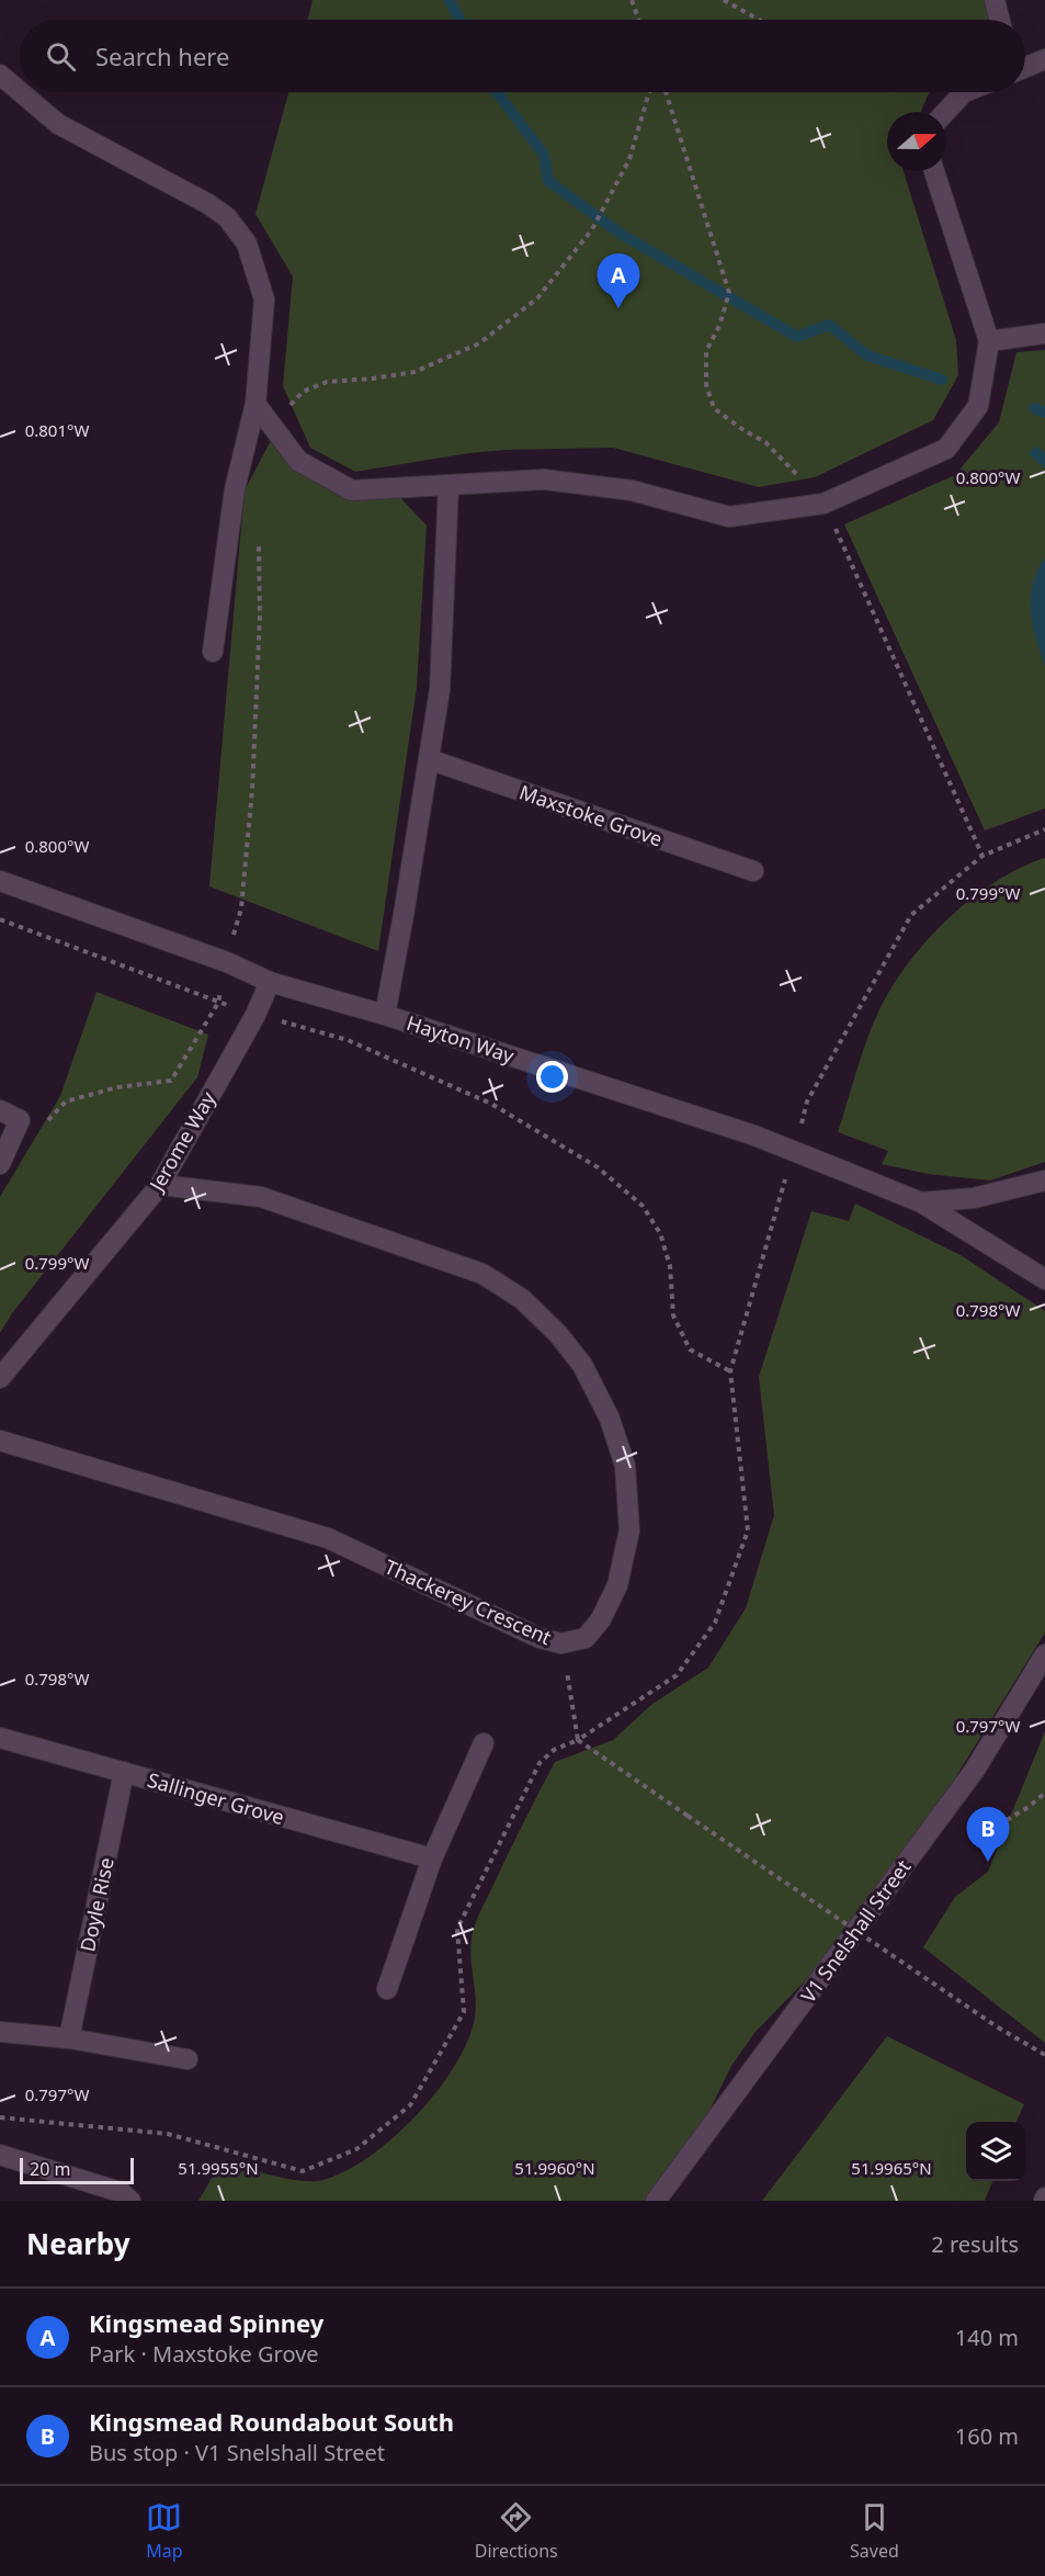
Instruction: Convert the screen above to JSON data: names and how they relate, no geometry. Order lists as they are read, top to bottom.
{
  "streets": {
    "street": [
      "Maxstoke Grove",
      "Hayton Way",
      "Jerome Way",
      "Thackerey Crescent",
      "Sallinger Grove",
      "Doyle Rise",
      "V1 Snelshall Street"
    ]
  },
  "crossings": [
    ["Hayton Way", "Jerome Way"],
    ["Jerome Way", "Thackerey Crescent"],
    ["Sallinger Grove", "Doyle Rise"]
  ],
  "scale_bar": "20 m",
  "north": "right",
  "page": {
    "search": "Search here",
    "pins": ["A", "B"],
    "scale": "20 m",
    "heading": ["Nearby", "2 results"],
    "list": [
      {
        "mark": "A",
        "name": "Kingsmead Spinney",
        "note": "Park · Maxstoke Grove",
        "value": "140 m"
      },
      {
        "mark": "B",
        "name": "Kingsmead Roundabout South",
        "note": "Bus stop · V1 Snelshall Street",
        "value": "160 m"
      }
    ],
    "nav": ["Map", "Directions", "Saved"]
  },
  "coordinates": [
    "0.801°W",
    "0.800°W",
    "0.799°W",
    "0.798°W",
    "0.797°W",
    "51.9955°N",
    "51.9960°N",
    "51.9965°N"
  ]
}
